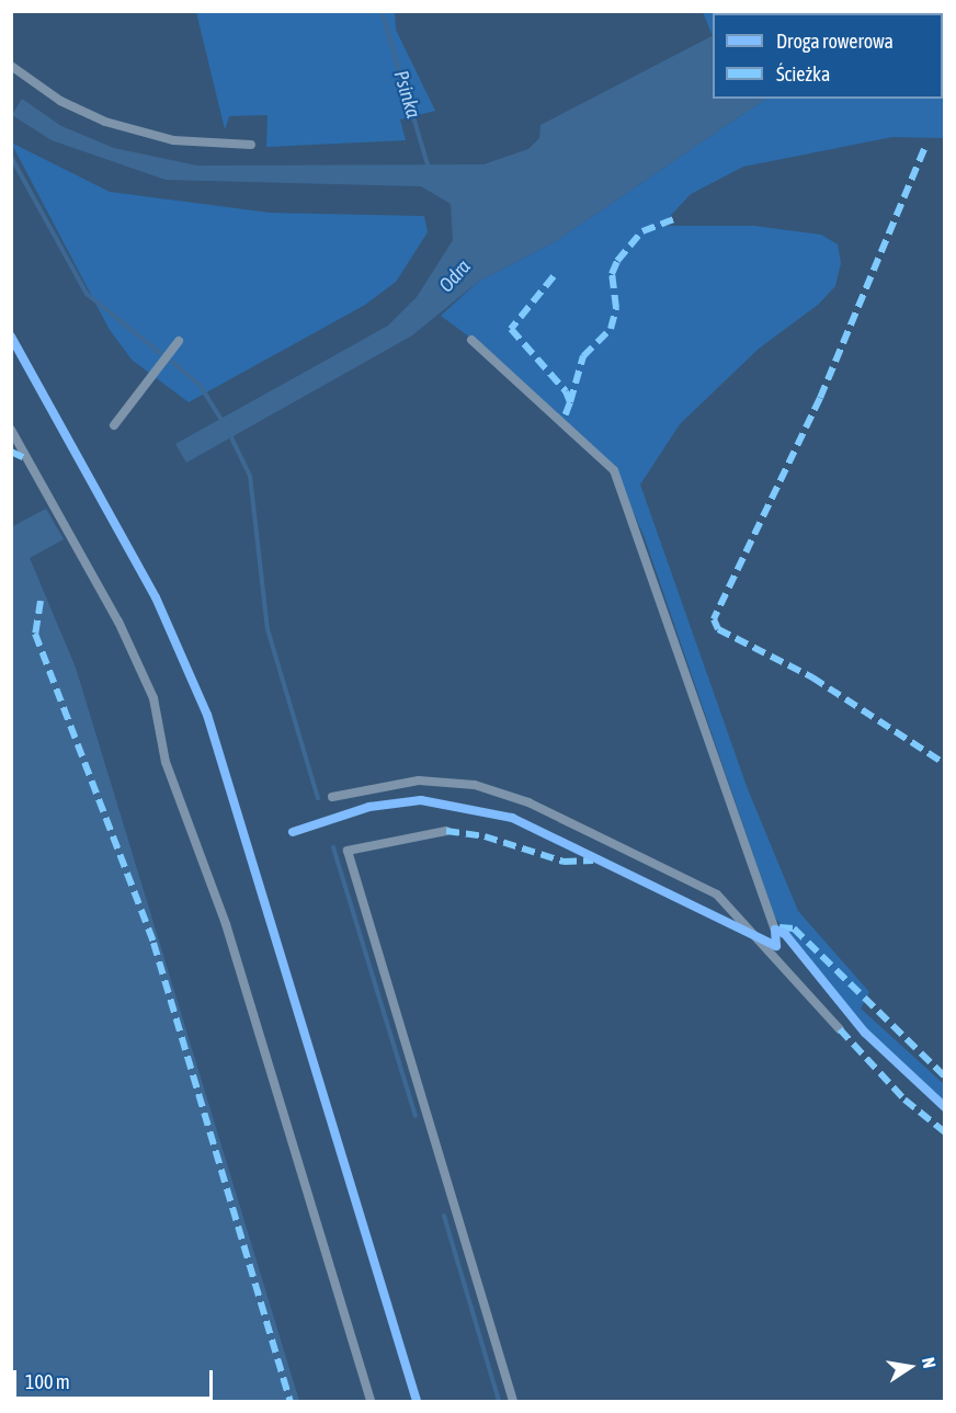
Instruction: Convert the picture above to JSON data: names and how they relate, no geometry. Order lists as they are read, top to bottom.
{
  "water": ["Psinka", "Odra"],
  "legend": ["Droga rowerowa", "Ścieżka"],
  "scale_bar": "100 m",
  "north": "right"
}
